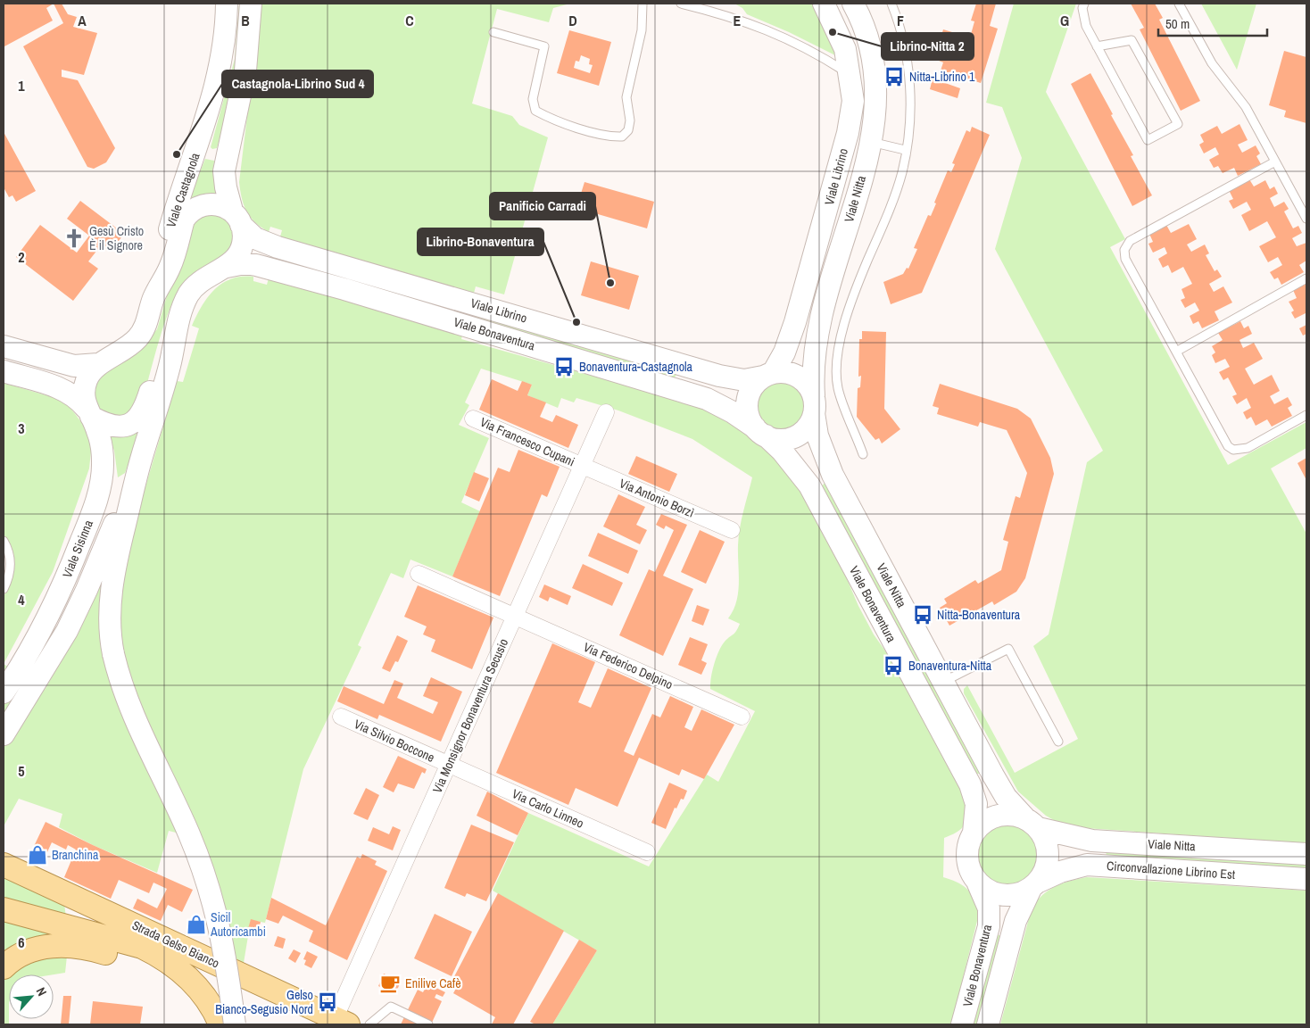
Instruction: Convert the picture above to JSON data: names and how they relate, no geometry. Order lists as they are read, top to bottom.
{
  "streets": {
    "main road": [
      "Viale Librino",
      "Viale Castagnola",
      "Viale Nitta",
      "Viale Bonaventura",
      "Viale Sisinna",
      "Circonvallazione Librino Est",
      "Strada Gelso Bianco"
    ],
    "street": [
      "Via Francesco Cupani",
      "Via Antonio Borzì",
      "Via Federico Delpino",
      "Via Monsignor Bonaventura Secusio",
      "Via Silvio Boccone",
      "Via Carlo Linneo"
    ]
  },
  "crossings": [
    ["Viale Librino", "Viale Nitta"],
    ["Viale Librino", "Viale Bonaventura"],
    ["Viale Nitta", "Viale Bonaventura"],
    ["Viale Nitta", "Circonvallazione Librino Est"],
    ["Viale Bonaventura", "Circonvallazione Librino Est"],
    ["Via Francesco Cupani", "Via Antonio Borzì"],
    ["Via Francesco Cupani", "Via Monsignor Bonaventura Secusio"],
    ["Via Antonio Borzì", "Via Monsignor Bonaventura Secusio"],
    ["Via Federico Delpino", "Via Monsignor Bonaventura Secusio"],
    ["Via Monsignor Bonaventura Secusio", "Via Silvio Boccone"],
    ["Via Monsignor Bonaventura Secusio", "Via Carlo Linneo"],
    ["Via Monsignor Bonaventura Secusio", "Strada Gelso Bianco"],
    ["Via Silvio Boccone", "Via Carlo Linneo"]
  ],
  "places": {
    "other": [
      "Librino-Nitta 2",
      "Castagnola-Librino Sud 4",
      "Panificio Carradi",
      "Librino-Bonaventura"
    ],
    "bus stop": [
      "Nitta-Librino 1",
      "Bonaventura-Castagnola",
      "Nitta-Bonaventura",
      "Bonaventura-Nitta",
      "Gelso Bianco-Segusio Nord"
    ],
    "church": ["Gesù Cristo È il Signore"],
    "shop": ["Branchina", "Sicil Autoricambi"],
    "cafe": ["Enilive Cafè"]
  },
  "scale_bar": "50 m",
  "north": "top right",
  "grid": {
    "columns": [
      "A",
      "B",
      "C",
      "D",
      "E",
      "F",
      "G"
    ],
    "rows": [
      "1",
      "2",
      "3",
      "4",
      "5",
      "6"
    ]
  }
}
